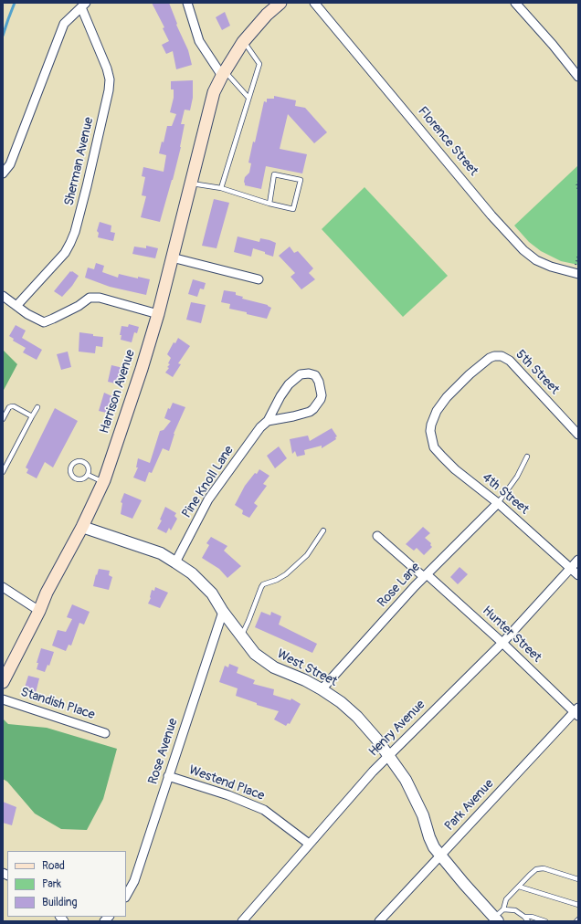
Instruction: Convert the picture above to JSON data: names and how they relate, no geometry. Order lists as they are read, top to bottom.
{
  "streets": {
    "main road": ["Harrison Avenue"],
    "street": [
      "Florence Street",
      "Sherman Avenue",
      "5th Street",
      "Pine Knoll Lane",
      "4th Street",
      "Rose Lane",
      "Hunter Street",
      "West Street",
      "Standish Place",
      "Henry Avenue",
      "Rose Avenue",
      "Westend Place",
      "Park Avenue"
    ]
  },
  "crossings": [
    ["5th Street", "4th Street"],
    ["Harrison Avenue", "West Street"],
    ["Pine Knoll Lane", "West Street"],
    ["4th Street", "Rose Lane"],
    ["4th Street", "Henry Avenue"],
    ["Rose Lane", "Hunter Street"],
    ["Rose Lane", "West Street"],
    ["Hunter Street", "Henry Avenue"],
    ["Hunter Street", "Park Avenue"],
    ["West Street", "Henry Avenue"],
    ["West Street", "Rose Avenue"],
    ["West Street", "Park Avenue"],
    ["Henry Avenue", "Westend Place"],
    ["Rose Avenue", "Westend Place"]
  ],
  "legend": ["Road", "Park", "Building"]
}
